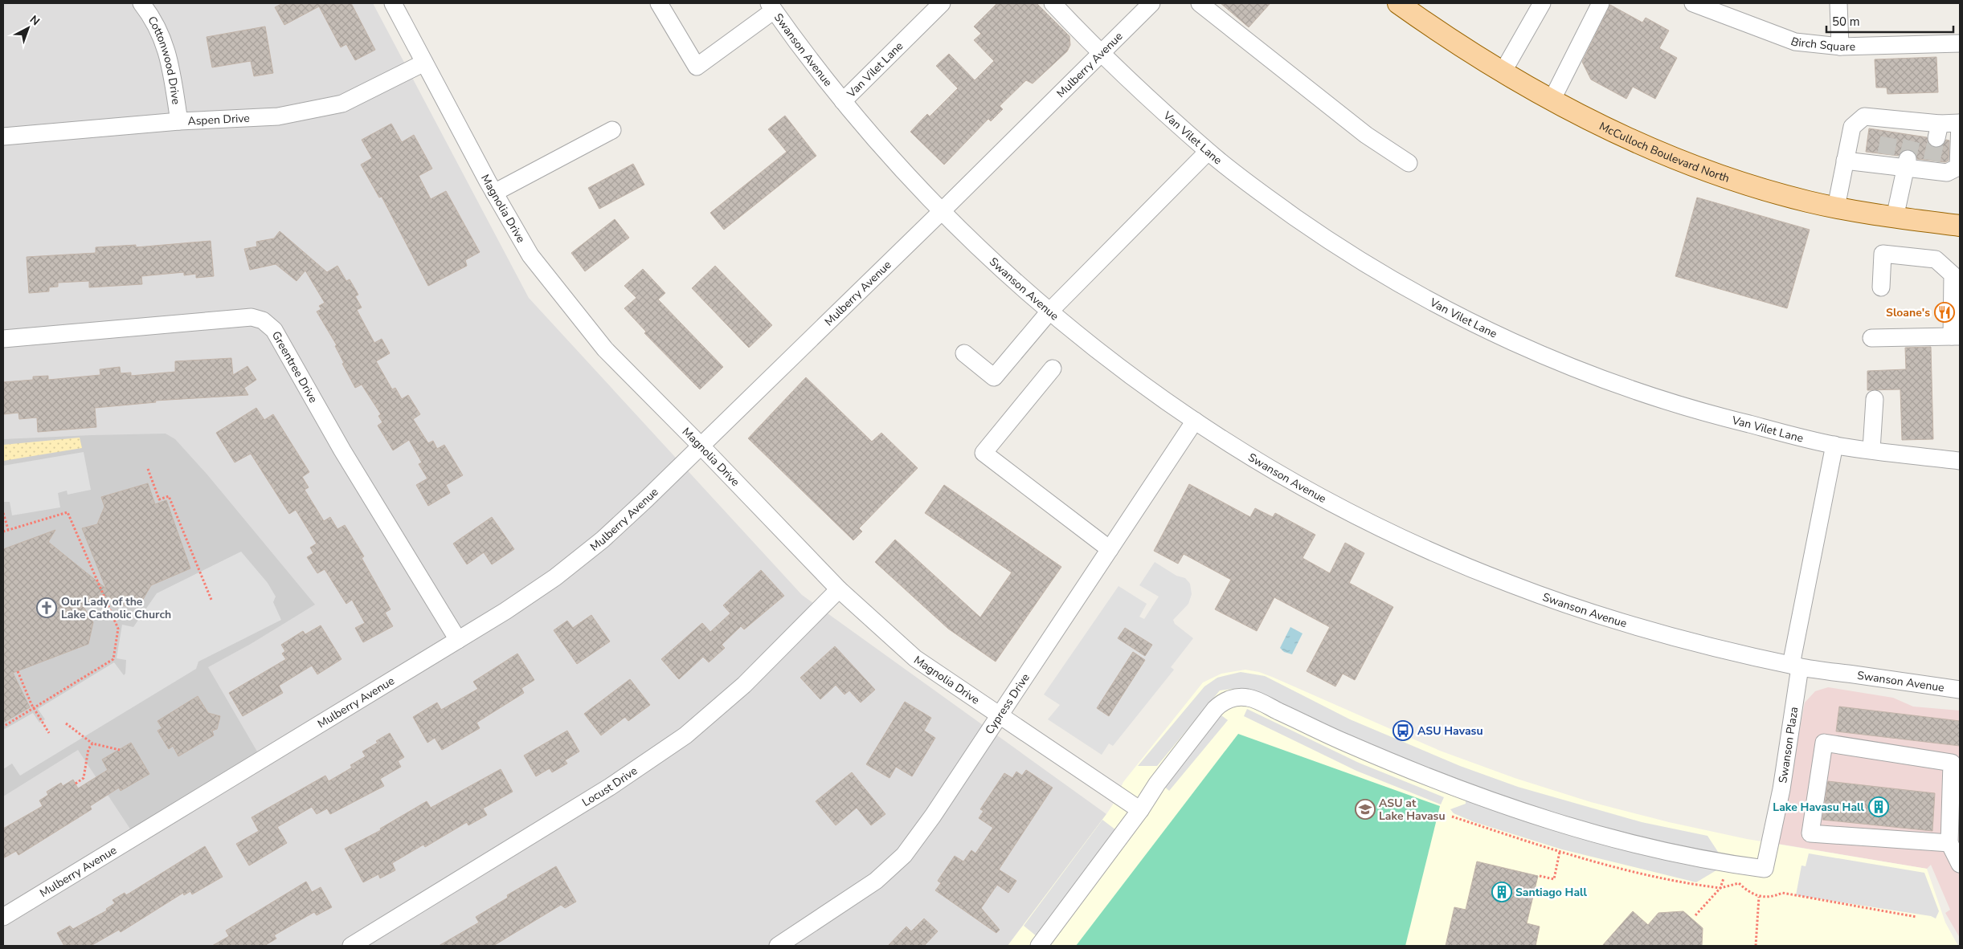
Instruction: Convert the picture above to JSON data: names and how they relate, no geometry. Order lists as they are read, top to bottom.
{
  "streets": {
    "main road": ["McCulloch Boulevard North"],
    "street": [
      "Birch Square",
      "Swanson Avenue",
      "Cottonwood Drive",
      "Mulberry Avenue",
      "Van Vilet Lane",
      "Aspen Drive",
      "Magnolia Drive",
      "Greentree Drive",
      "Cypress Drive",
      "Swanson Plaza",
      "Locust Drive"
    ]
  },
  "crossings": [
    ["Swanson Avenue", "Mulberry Avenue"],
    ["Swanson Avenue", "Van Vilet Lane"],
    ["Swanson Avenue", "Cypress Drive"],
    ["Swanson Avenue", "Swanson Plaza"],
    ["Cottonwood Drive", "Aspen Drive"],
    ["Mulberry Avenue", "Van Vilet Lane"],
    ["Mulberry Avenue", "Magnolia Drive"],
    ["Mulberry Avenue", "Greentree Drive"],
    ["Van Vilet Lane", "Swanson Plaza"],
    ["Aspen Drive", "Magnolia Drive"],
    ["Magnolia Drive", "Cypress Drive"],
    ["Magnolia Drive", "Swanson Plaza"],
    ["Magnolia Drive", "Locust Drive"]
  ],
  "places": {
    "restaurant": ["Sloane's"],
    "church": ["Our Lady of the Lake Catholic Church"],
    "bus stop": ["ASU Havasu"],
    "building": ["Lake Havasu Hall", "Santiago Hall"],
    "school or university": ["ASU at Lake Havasu"]
  },
  "scale_bar": "50 m",
  "north": "top right"
}
